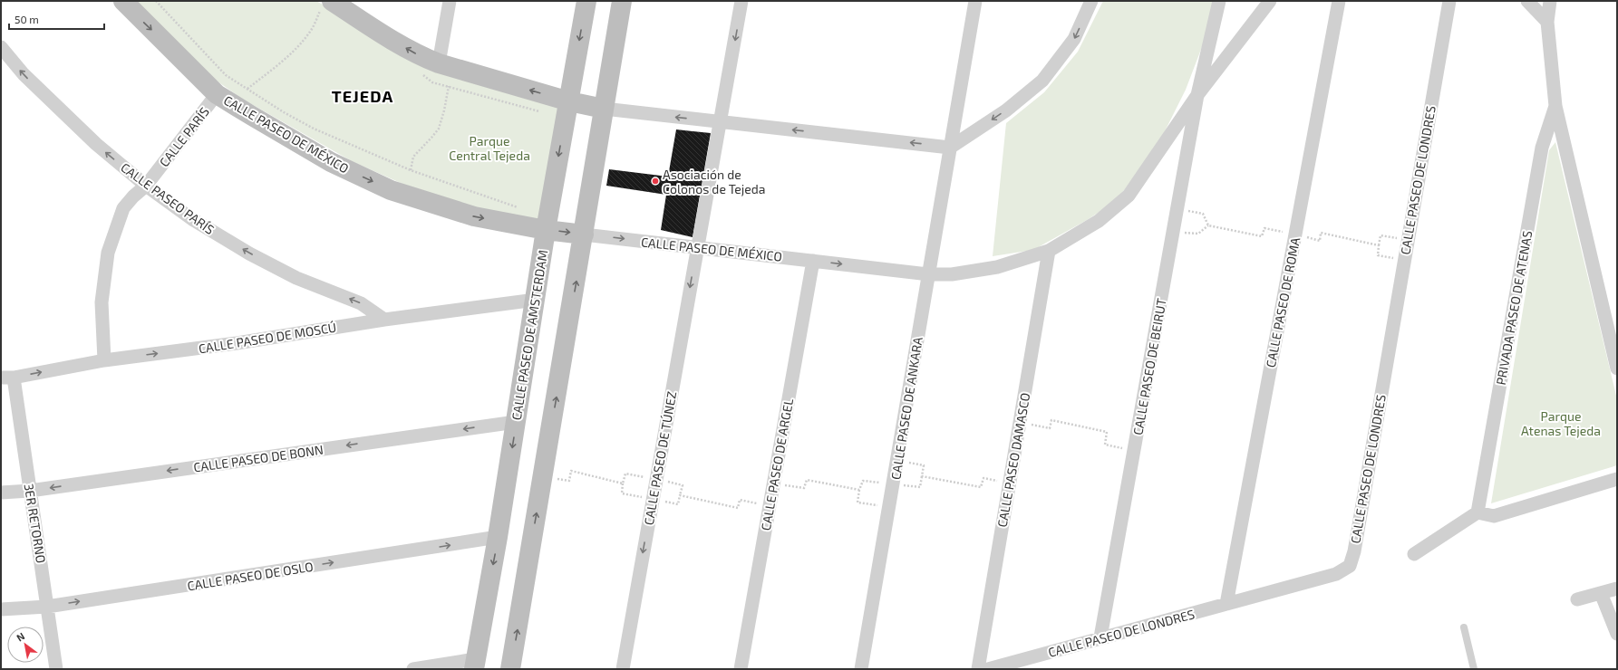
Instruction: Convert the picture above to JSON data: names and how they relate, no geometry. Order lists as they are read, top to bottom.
{
  "streets": {
    "main road": ["CALLE PASEO DE MÉXICO", "CALLE PASEO DE AMSTERDAM"],
    "street": [
      "CALLE PARÍS",
      "CALLE PASEO DE LONDRES",
      "CALLE PASEO PARÍS",
      "CALLE PASEO DE ROMA",
      "PRIVADA PASEO DE ATENAS",
      "CALLE PASEO DE MOSCÚ",
      "CALLE PASEO DE BEIRUT",
      "CALLE PASEO DE ANKARA",
      "CALLE PASEO DE BONN",
      "CALLE PASEO DE TÚNEZ",
      "CALLE PASEO DAMASCO",
      "CALLE PASEO DE ARGEL",
      "3ER RETORNO",
      "CALLE PASEO DE OSLO"
    ]
  },
  "crossings": [
    ["CALLE PASEO DE MÉXICO", "CALLE PARÍS"],
    ["CALLE PASEO DE MÉXICO", "CALLE PASEO DE AMSTERDAM"],
    ["CALLE PASEO DE MÉXICO", "CALLE PASEO DE BEIRUT"],
    ["CALLE PASEO DE MÉXICO", "CALLE PASEO DE ANKARA"],
    ["CALLE PASEO DE MÉXICO", "CALLE PASEO DE TÚNEZ"],
    ["CALLE PASEO DE MÉXICO", "CALLE PASEO DAMASCO"],
    ["CALLE PASEO DE MÉXICO", "CALLE PASEO DE ARGEL"],
    ["CALLE PARÍS", "CALLE PASEO PARÍS"],
    ["CALLE PARÍS", "CALLE PASEO DE MOSCÚ"],
    ["CALLE PASEO DE LONDRES", "CALLE PASEO DE ROMA"],
    ["CALLE PASEO DE LONDRES", "CALLE PASEO DE BEIRUT"],
    ["CALLE PASEO PARÍS", "CALLE PASEO DE MOSCÚ"],
    ["CALLE PASEO DE AMSTERDAM", "CALLE PASEO DE MOSCÚ"],
    ["CALLE PASEO DE AMSTERDAM", "CALLE PASEO DE BONN"],
    ["CALLE PASEO DE AMSTERDAM", "CALLE PASEO DE OSLO"],
    ["CALLE PASEO DE MOSCÚ", "3ER RETORNO"],
    ["CALLE PASEO DE BONN", "3ER RETORNO"],
    ["3ER RETORNO", "CALLE PASEO DE OSLO"]
  ],
  "one_way": [
    "CALLE PASEO PARÍS",
    "CALLE PASEO DE MOSCÚ",
    "CALLE PASEO DE BONN",
    "CALLE PASEO DE TÚNEZ",
    "CALLE PASEO DE OSLO"
  ],
  "districts": ["TEJEDA"],
  "parks": ["Parque Central Tejeda", "Parque Atenas Tejeda"],
  "places": ["Asociación de Colonos de Tejeda"],
  "scale_bar": "50 m",
  "north": "top left"
}
